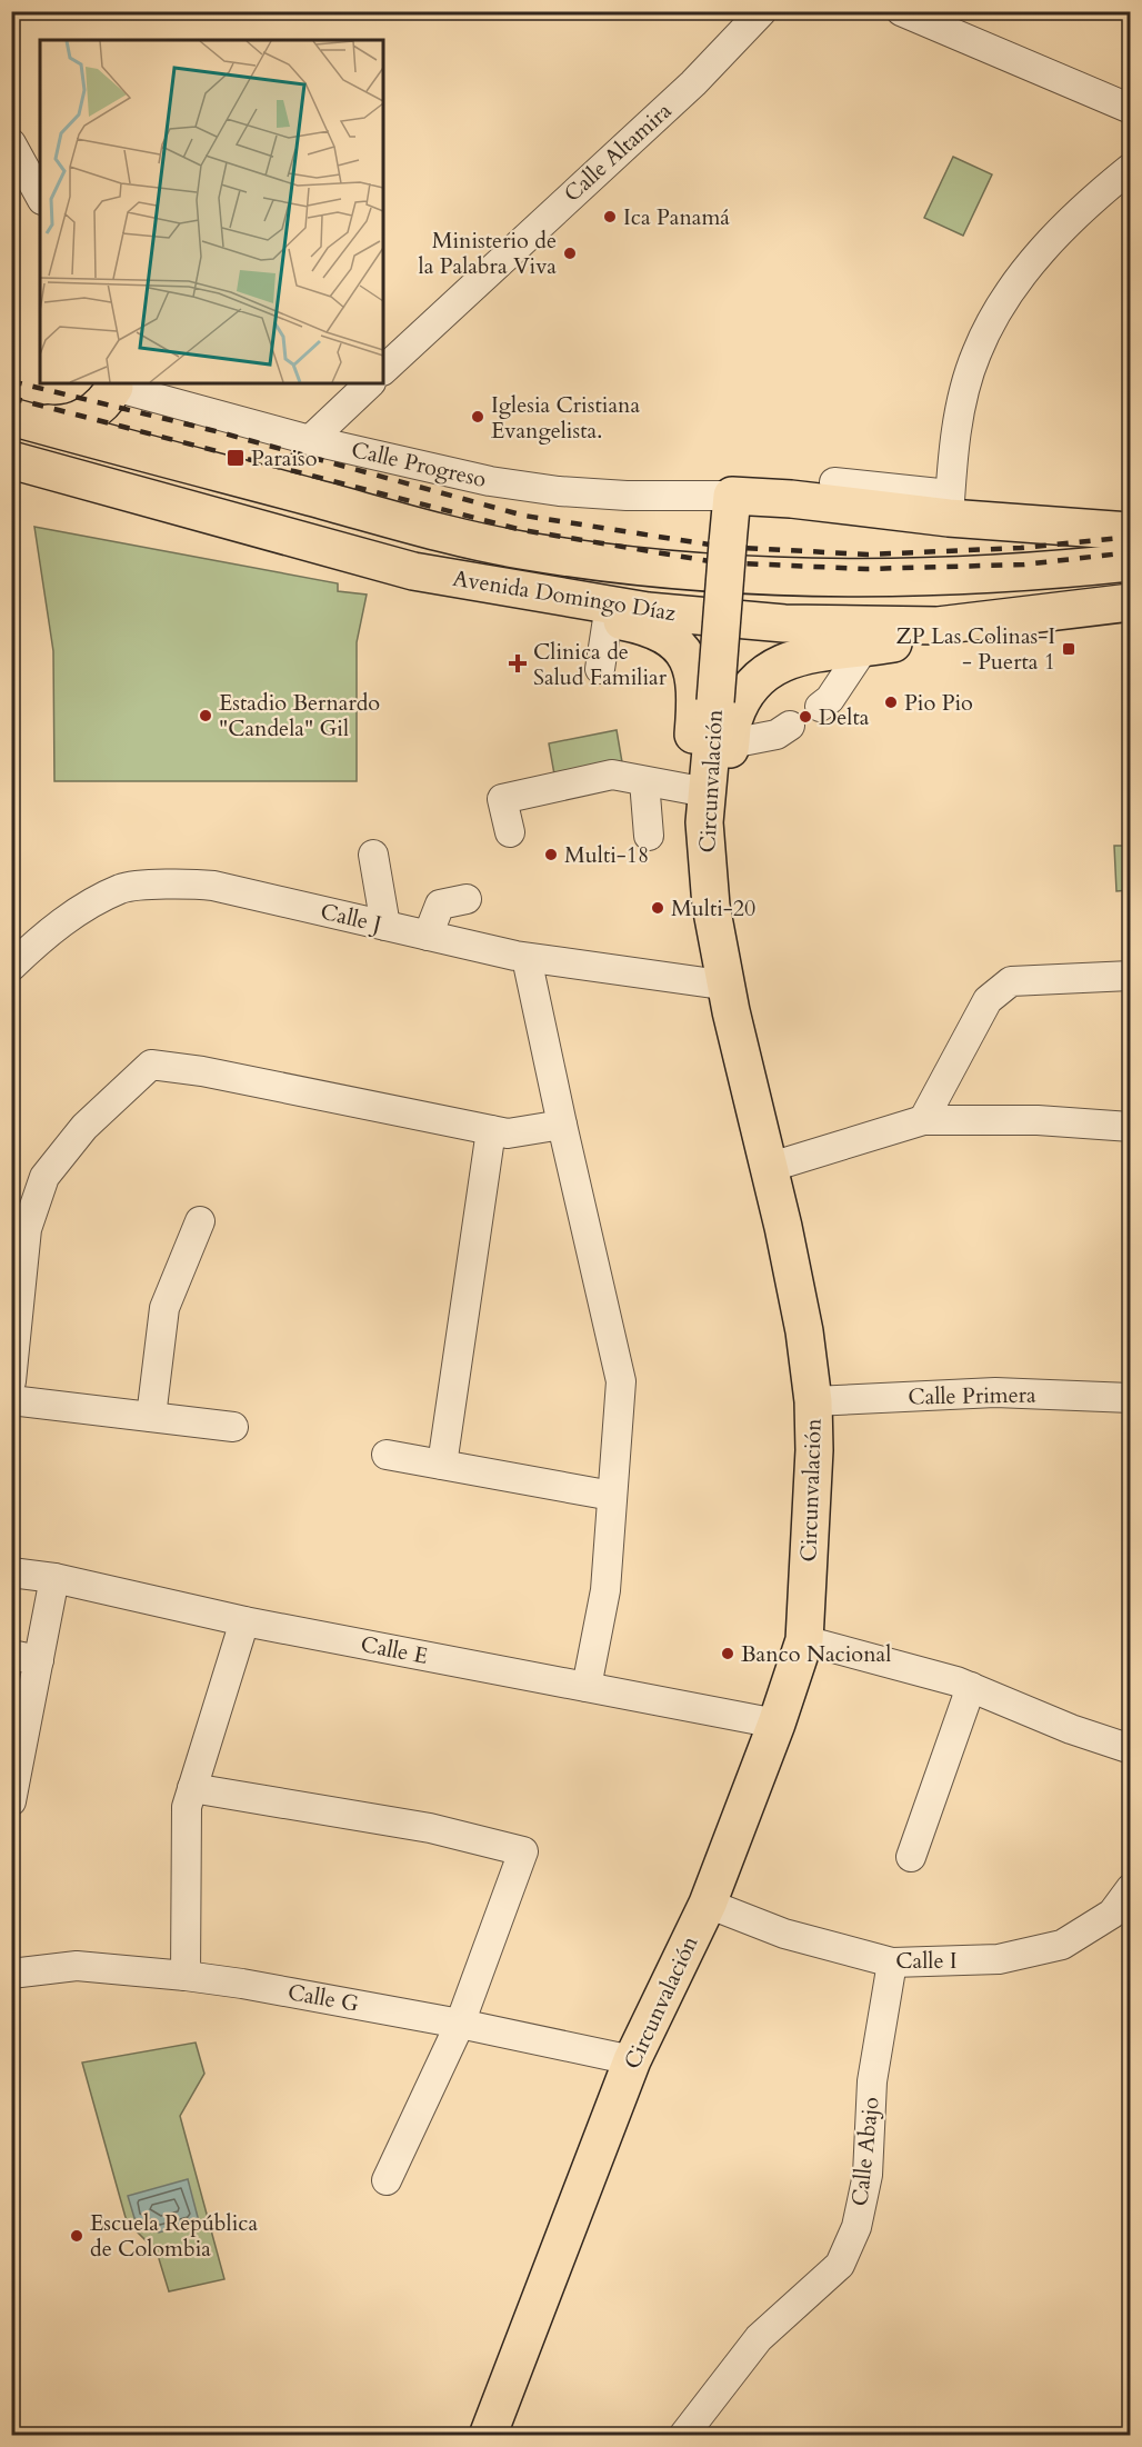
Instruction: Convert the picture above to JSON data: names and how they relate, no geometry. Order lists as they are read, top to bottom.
{
  "streets": {
    "main road": ["Avenida Domingo Díaz", "Circunvalación"],
    "street": [
      "Calle Altamira",
      "Calle Progreso",
      "Calle J",
      "Calle Primera",
      "Calle E",
      "Calle I",
      "Calle G",
      "Calle Abajo"
    ]
  },
  "crossings": [
    ["Calle Progreso", "Circunvalación"],
    ["Circunvalación", "Calle Primera"],
    ["Circunvalación", "Calle E"],
    ["Circunvalación", "Calle I"],
    ["Circunvalación", "Calle G"],
    ["Calle I", "Calle Abajo"]
  ],
  "places": {
    "other": [
      "Ica Panamá",
      "Ministerio de la Palabra Viva",
      "Iglesia Cristiana Evangelista.",
      "Pio Pio",
      "Estadio Bernardo \"Candela\" Gil",
      "Delta",
      "Multi-18",
      "Multi-20",
      "Banco Nacional",
      "Escuela República de Colombia"
    ],
    "transit": ["Paraiso", "ZP Las Colinas-I - Puerta 1"],
    "health": ["Clinica de Salud Familiar"]
  }
}
